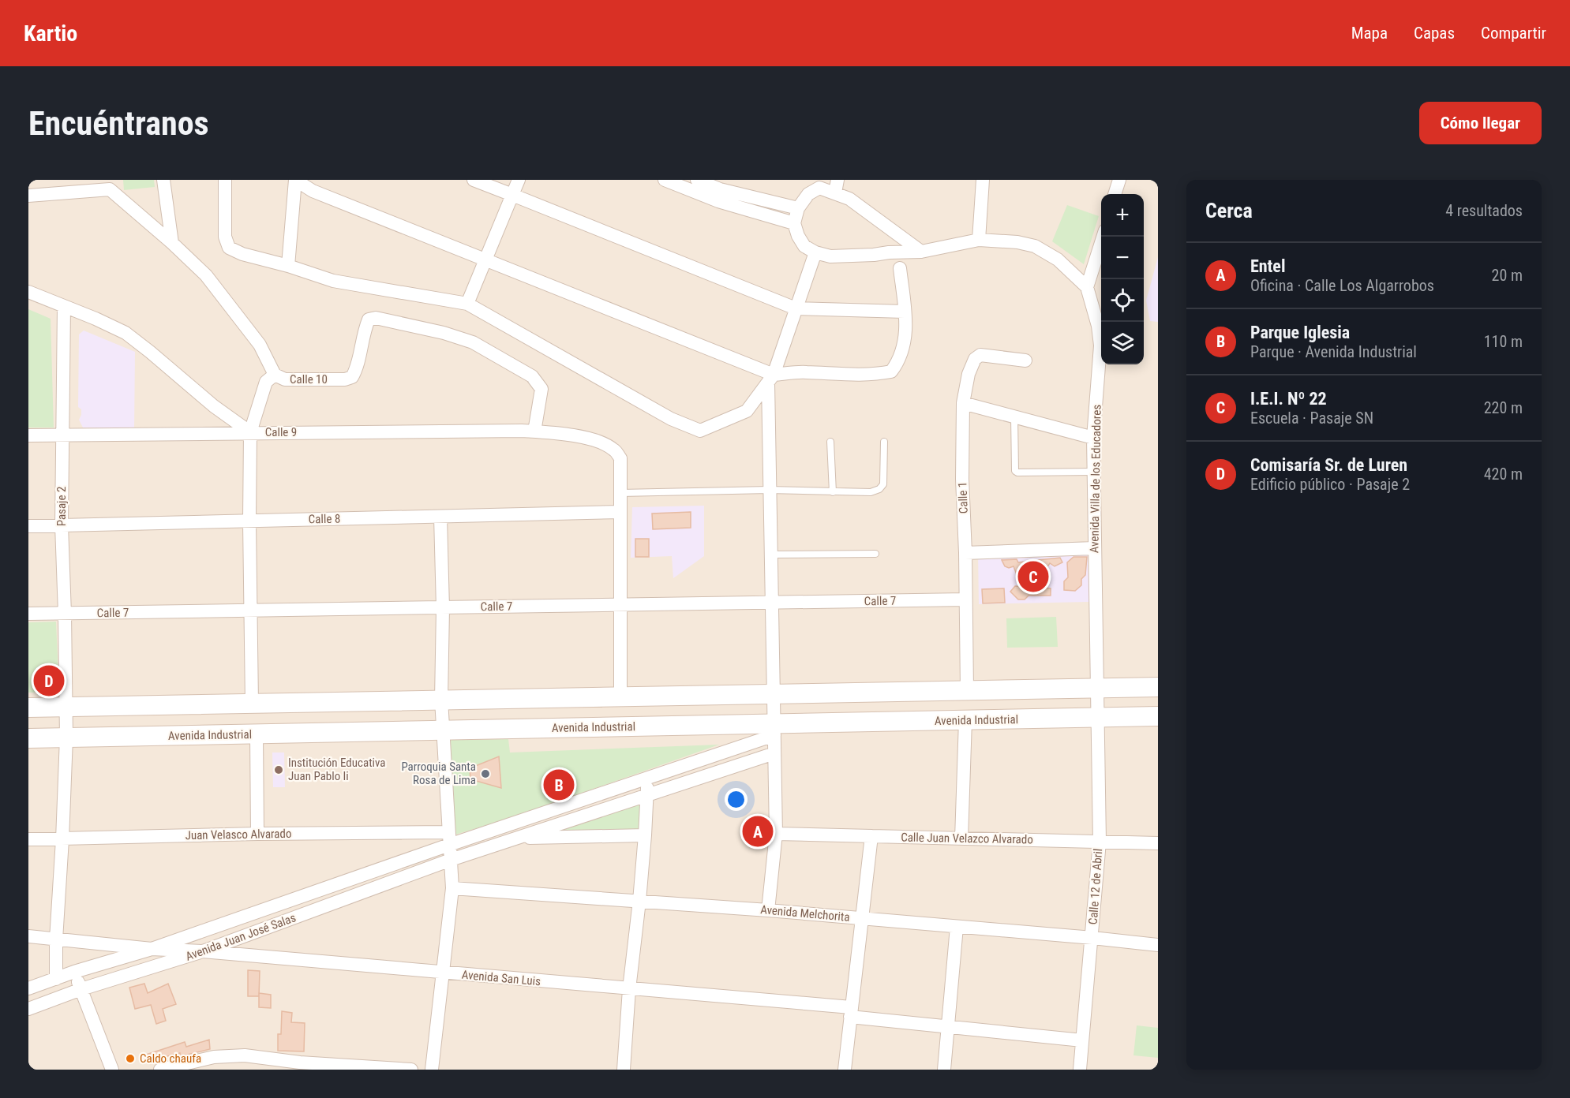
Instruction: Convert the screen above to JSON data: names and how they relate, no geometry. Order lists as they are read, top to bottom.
{
  "streets": {
    "street": [
      "Calle 10",
      "Calle 9",
      "Avenida Villa de los Educadores",
      "Calle 1",
      "Pasaje 2",
      "Calle 8",
      "Calle 7",
      "Avenida Industrial",
      "Juan Velasco Alvarado",
      "Calle Juan Velazco Alvarado",
      "Calle 12 de Abril",
      "Avenida Melchorita",
      "Avenida Juan José Salas",
      "Avenida San Luis"
    ]
  },
  "crossings": [
    ["Calle 10", "Calle 9"],
    ["Calle 9", "Pasaje 2"],
    ["Calle 9", "Calle 8"],
    ["Calle 9", "Calle 7"],
    ["Calle 9", "Avenida Industrial"],
    ["Avenida Villa de los Educadores", "Avenida Industrial"],
    ["Avenida Villa de los Educadores", "Calle 12 de Abril"],
    ["Calle 1", "Calle 7"],
    ["Calle 1", "Avenida Industrial"],
    ["Pasaje 2", "Calle 8"],
    ["Pasaje 2", "Calle 7"],
    ["Pasaje 2", "Avenida Industrial"],
    ["Pasaje 2", "Juan Velasco Alvarado"],
    ["Pasaje 2", "Avenida Juan José Salas"],
    ["Pasaje 2", "Avenida San Luis"],
    ["Avenida Industrial", "Calle 12 de Abril"],
    ["Avenida Industrial", "Avenida Juan José Salas"],
    ["Juan Velasco Alvarado", "Avenida Juan José Salas"],
    ["Calle Juan Velazco Alvarado", "Calle 12 de Abril"],
    ["Calle 12 de Abril", "Avenida Melchorita"],
    ["Calle 12 de Abril", "Avenida San Luis"],
    ["Avenida Juan José Salas", "Avenida San Luis"]
  ],
  "places": ["Institución Educativa Juan Pablo Ii", "Parroquia Santa Rosa de Lima", "Caldo chaufa"],
  "page": {
    "header": "Kartio",
    "nav": ["Mapa", "Capas", "Compartir"],
    "buttons": "Cómo llegar",
    "title": "Encuéntranos",
    "heading": ["Cerca", "4 resultados"],
    "map_buttons": ["+", "−"],
    "list": [
      {
        "mark": "A",
        "name": "Entel",
        "note": "Oficina · Calle Los Algarrobos",
        "value": "20 m"
      },
      {
        "mark": "B",
        "name": "Parque Iglesia",
        "note": "Parque · Avenida Industrial",
        "value": "110 m"
      },
      {
        "mark": "C",
        "name": "I.E.I. Nº 22",
        "note": "Escuela · Pasaje SN",
        "value": "220 m"
      },
      {
        "mark": "D",
        "name": "Comisaría Sr. de Luren",
        "note": "Edificio público · Pasaje 2",
        "value": "420 m"
      }
    ],
    "pins": [
      "C",
      "D",
      "B",
      "A"
    ]
  }
}
